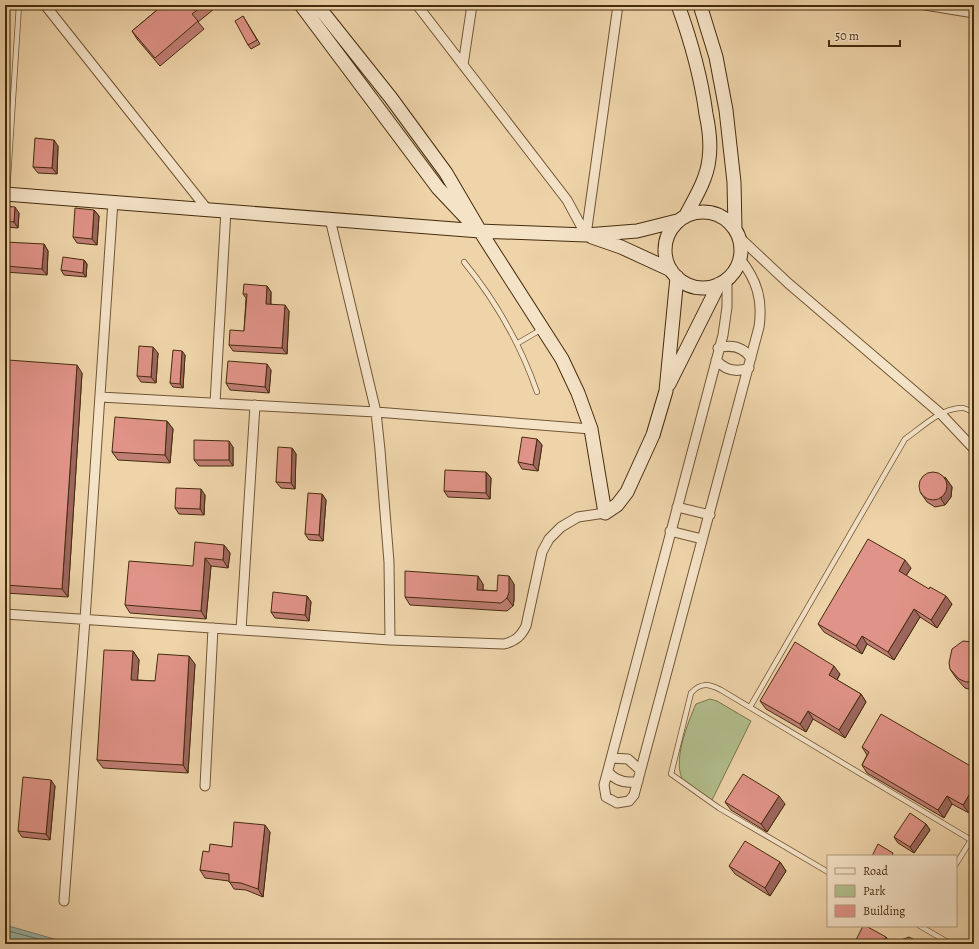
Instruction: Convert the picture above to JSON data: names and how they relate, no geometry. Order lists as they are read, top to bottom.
{
  "legend": ["Road", "Park", "Building"],
  "scale_bar": "50 m"
}
